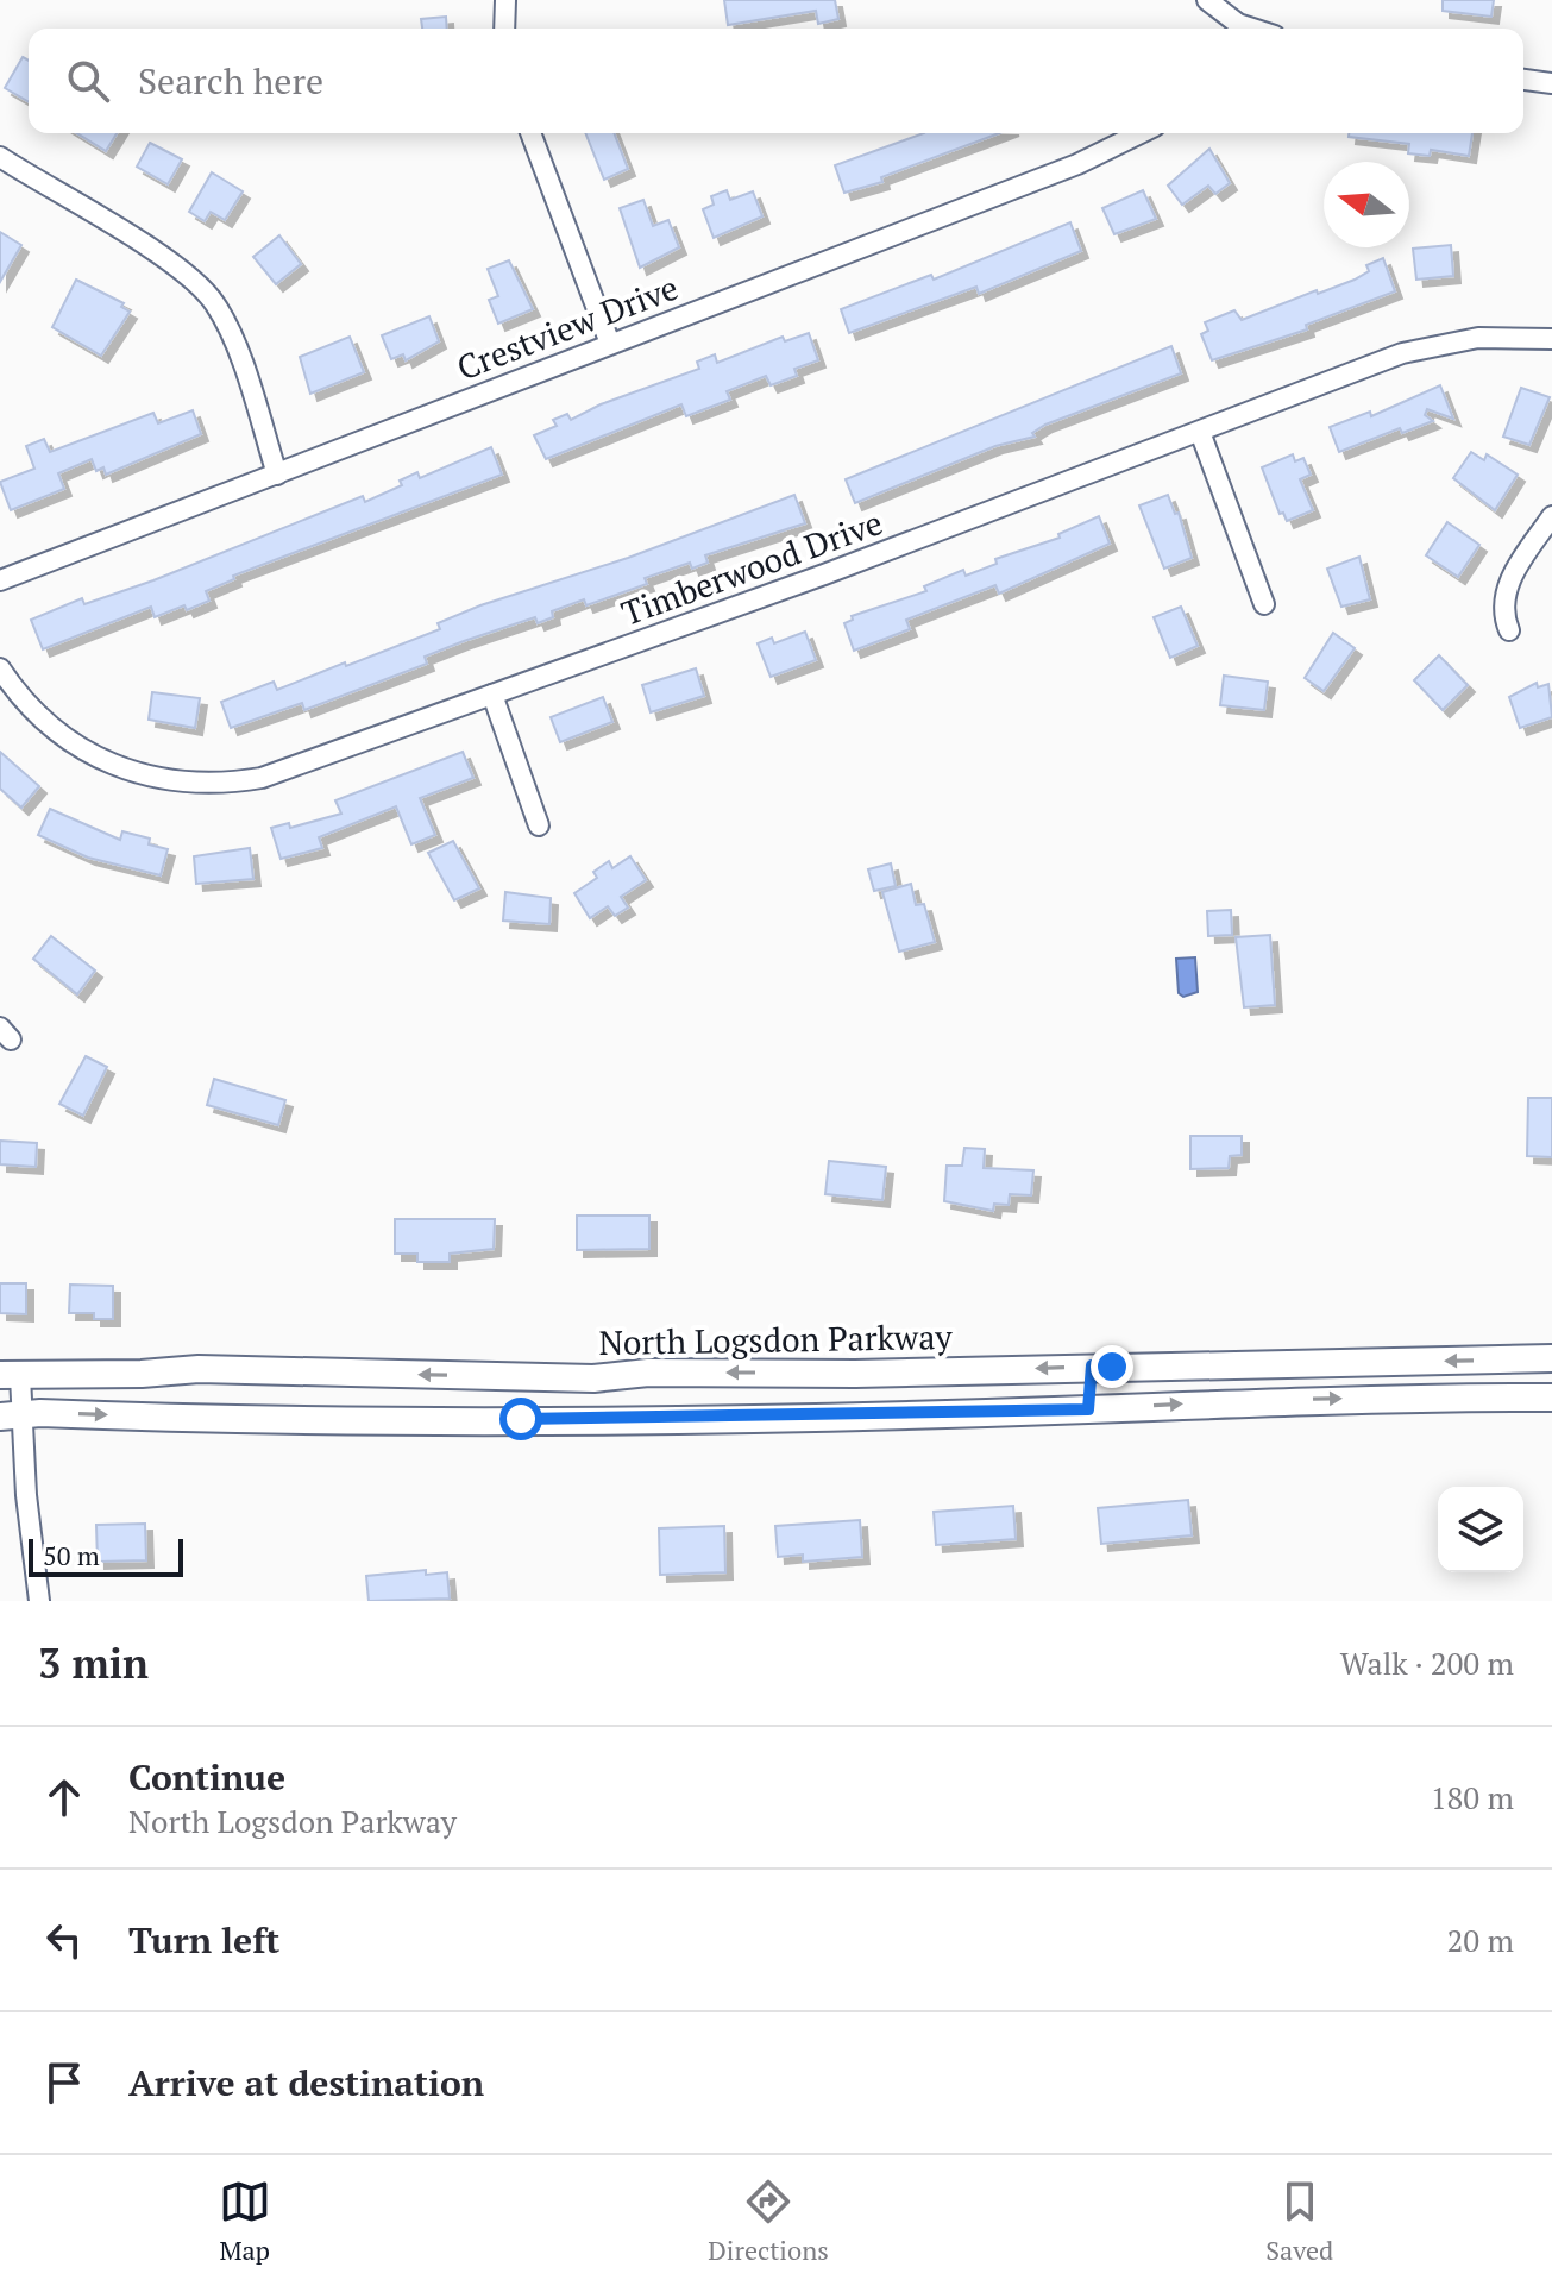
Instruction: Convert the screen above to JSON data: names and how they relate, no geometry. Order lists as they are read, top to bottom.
{
  "streets": {
    "main road": ["North Logsdon Parkway"],
    "street": ["Crestview Drive", "Timberwood Drive"]
  },
  "scale_bar": "50 m",
  "north": "left",
  "page": {
    "search": "Search here",
    "scale": "50 m",
    "heading": ["3 min", "Walk · 200 m"],
    "list": [
      ["Continue", "North Logsdon Parkway", "180 m"],
      ["Turn left", "20 m"],
      "Arrive at destination"
    ],
    "nav": ["Map", "Directions", "Saved"]
  }
}
